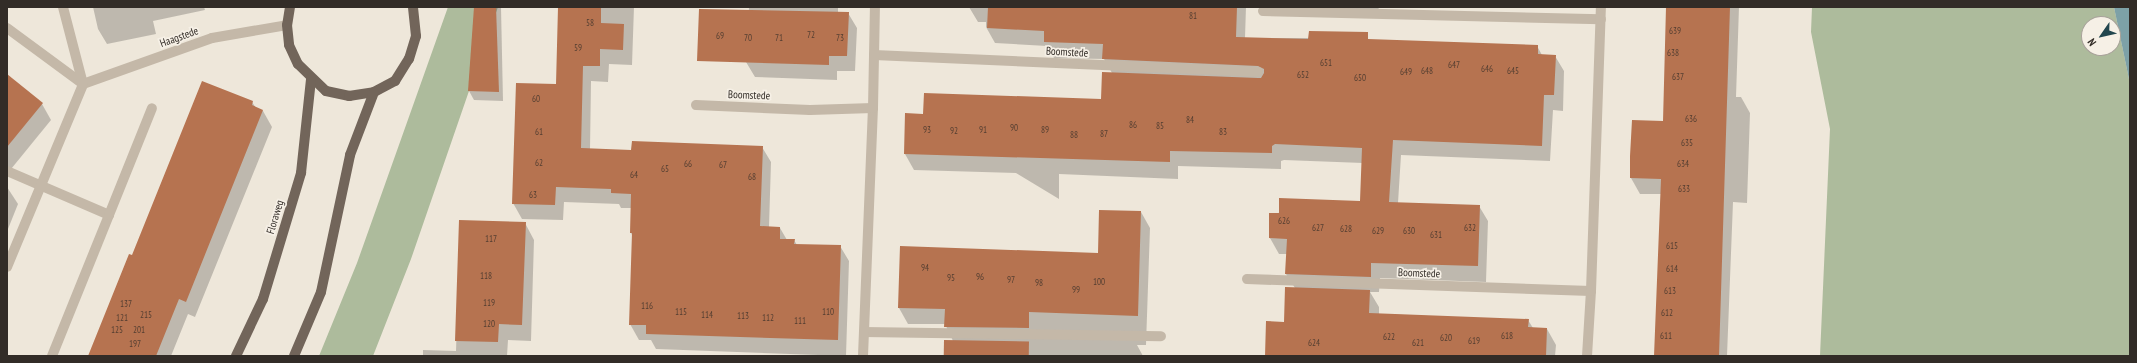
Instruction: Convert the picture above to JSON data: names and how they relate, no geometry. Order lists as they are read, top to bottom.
{
  "streets": {
    "main road": ["Floraweg"],
    "street": ["Haagstede", "Boomstede"]
  },
  "house_numbers": [
    "81",
    "58",
    "639",
    "72",
    "69",
    "70",
    "71",
    "73",
    "59",
    "638",
    "651",
    "647",
    "646",
    "648",
    "645",
    "649",
    "652",
    "637",
    "650",
    "60",
    "636",
    "84",
    "86",
    "85",
    "90",
    "93",
    "91",
    "89",
    "92",
    "61",
    "83",
    "87",
    "88",
    "635",
    "62",
    "66",
    "634",
    "67",
    "65",
    "64",
    "68",
    "633",
    "63",
    "626",
    "627",
    "632",
    "628",
    "629",
    "630",
    "631",
    "117",
    "615",
    "94",
    "614",
    "118",
    "96",
    "95",
    "97",
    "100",
    "98",
    "99",
    "613",
    "119",
    "137",
    "116",
    "115",
    "110",
    "612",
    "215",
    "114",
    "113",
    "121",
    "112",
    "111",
    "120",
    "125",
    "201",
    "618",
    "611",
    "622",
    "620",
    "619",
    "624",
    "621",
    "197"
  ],
  "north": "bottom left"
}
